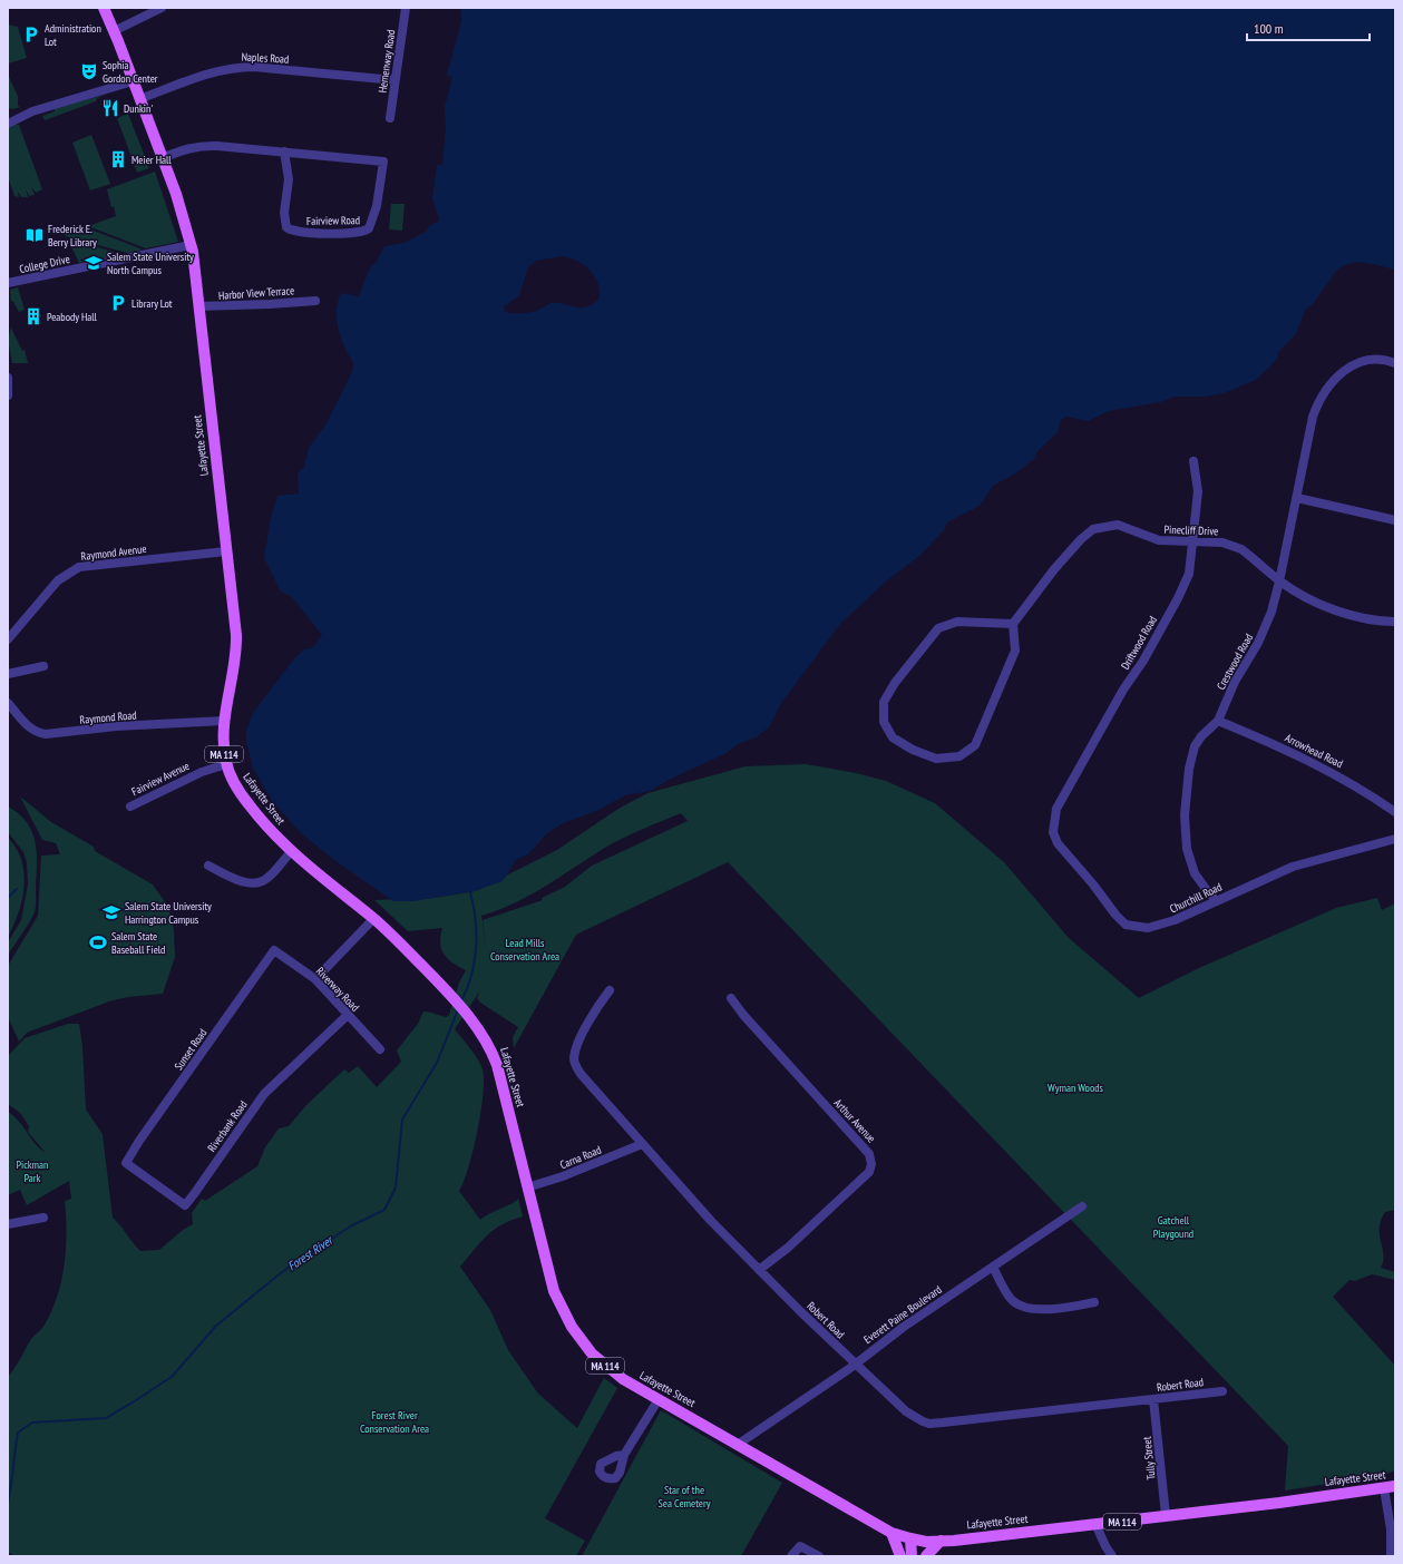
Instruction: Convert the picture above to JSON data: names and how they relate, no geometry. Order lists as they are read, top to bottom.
{
  "streets": {
    "main road": ["Lafayette Street", "MA 114"],
    "street": [
      "Naples Road",
      "Hemenway Road",
      "Fairview Road",
      "College Drive",
      "Harbor View Terrace",
      "Pinecliff Drive",
      "Raymond Avenue",
      "Driftwood Road",
      "Crestwood Road",
      "Raymond Road",
      "Arrowhead Road",
      "Fairview Avenue",
      "Churchill Road",
      "Riverway Road",
      "Sunset Road",
      "Arthur Avenue",
      "Riverbank Road",
      "Carna Road",
      "Everett Paine Boulevard",
      "Robert Road",
      "Tully Street"
    ]
  },
  "crossings": [
    ["Naples Road", "Hemenway Road"],
    ["Naples Road", "Lafayette Street"],
    ["Fairview Road", "Lafayette Street"],
    ["College Drive", "Lafayette Street"],
    ["Harbor View Terrace", "Lafayette Street"],
    ["Lafayette Street", "Raymond Avenue"],
    ["Lafayette Street", "Raymond Road"],
    ["Lafayette Street", "Fairview Avenue"],
    ["Lafayette Street", "Carna Road"],
    ["Lafayette Street", "Everett Paine Boulevard"],
    ["Lafayette Street", "Tully Street"],
    ["Pinecliff Drive", "Driftwood Road"],
    ["Pinecliff Drive", "Crestwood Road"],
    ["Driftwood Road", "Churchill Road"],
    ["Crestwood Road", "Arrowhead Road"],
    ["Crestwood Road", "Churchill Road"],
    ["Riverway Road", "Sunset Road"],
    ["Riverway Road", "Riverbank Road"],
    ["Sunset Road", "Riverbank Road"],
    ["Arthur Avenue", "Robert Road"],
    ["Carna Road", "Robert Road"],
    ["Everett Paine Boulevard", "Robert Road"],
    ["Robert Road", "Tully Street"]
  ],
  "water": ["Forest River"],
  "parks": [
    "Lead Mills Conservation Area",
    "Wyman Woods",
    "Pickman Park",
    "Gatchell Playgound",
    "Forest River Conservation Area",
    "Star of the Sea Cemetery"
  ],
  "places": {
    "parking": ["Administration Lot", "Library Lot"],
    "theatre": ["Sophia Gordon Center"],
    "restaurant": ["Dunkin'"],
    "building": ["Meier Hall", "Peabody Hall"],
    "library": ["Frederick E. Berry Library"],
    "school or university": ["Salem State University North Campus", "Salem State University Harrington Campus"],
    "sports": ["Salem State Baseball Field"]
  },
  "scale_bar": "100 m"
}
